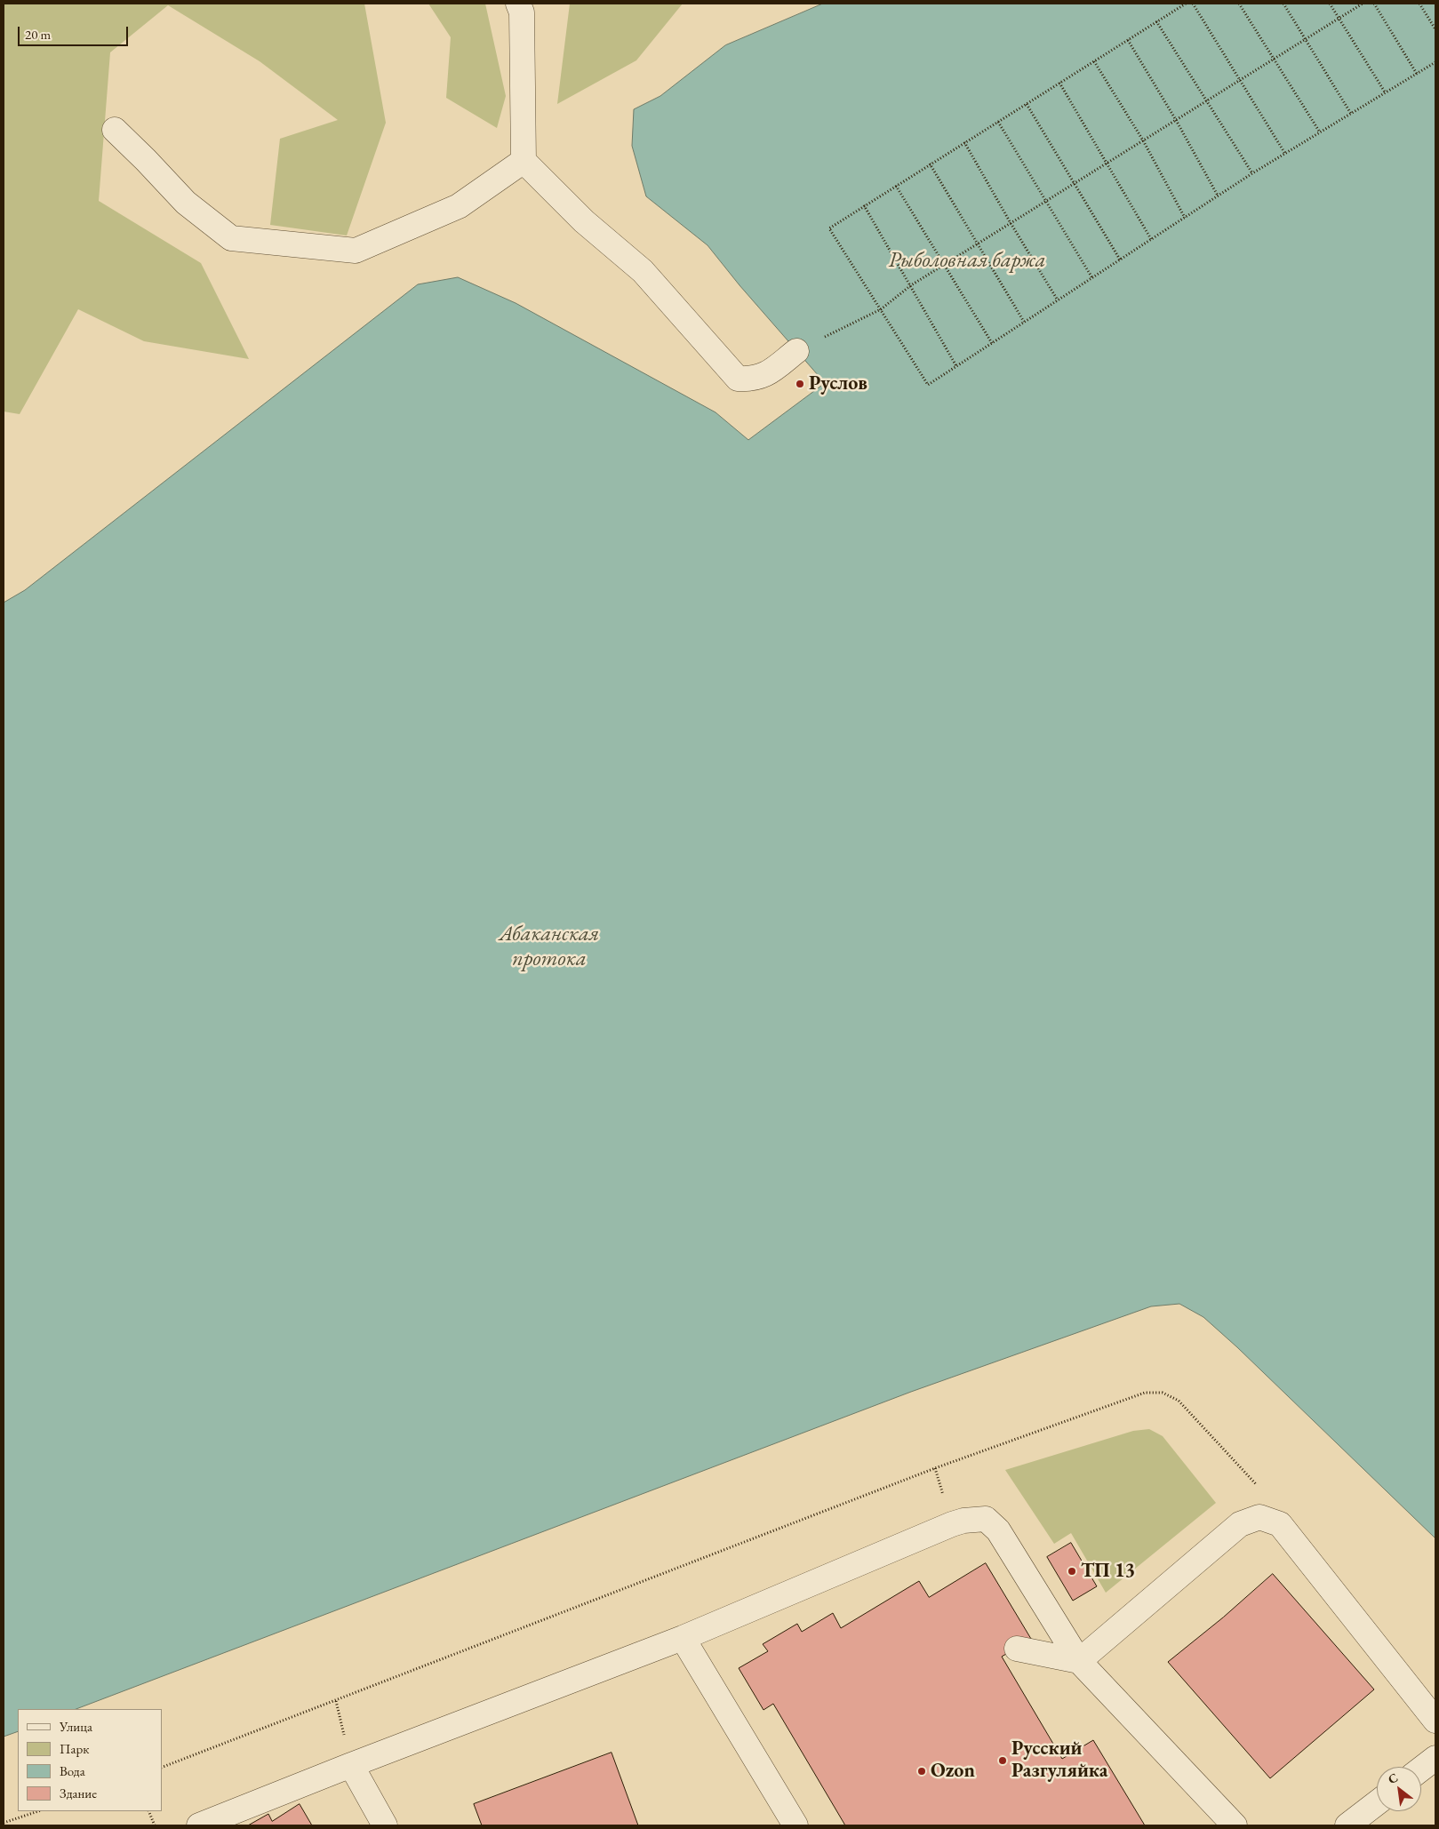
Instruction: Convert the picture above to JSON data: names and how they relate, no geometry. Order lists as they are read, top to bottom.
{
  "water": ["Рыболовная баржа", "Абаканская протока"],
  "places": [
    "Руслов",
    "ТП 13",
    "Русский Разгуляйка",
    "Ozon"
  ],
  "legend": [
    "Улица",
    "Парк",
    "Вода",
    "Здание"
  ],
  "scale_bar": "20 m",
  "north": "top left"
}
